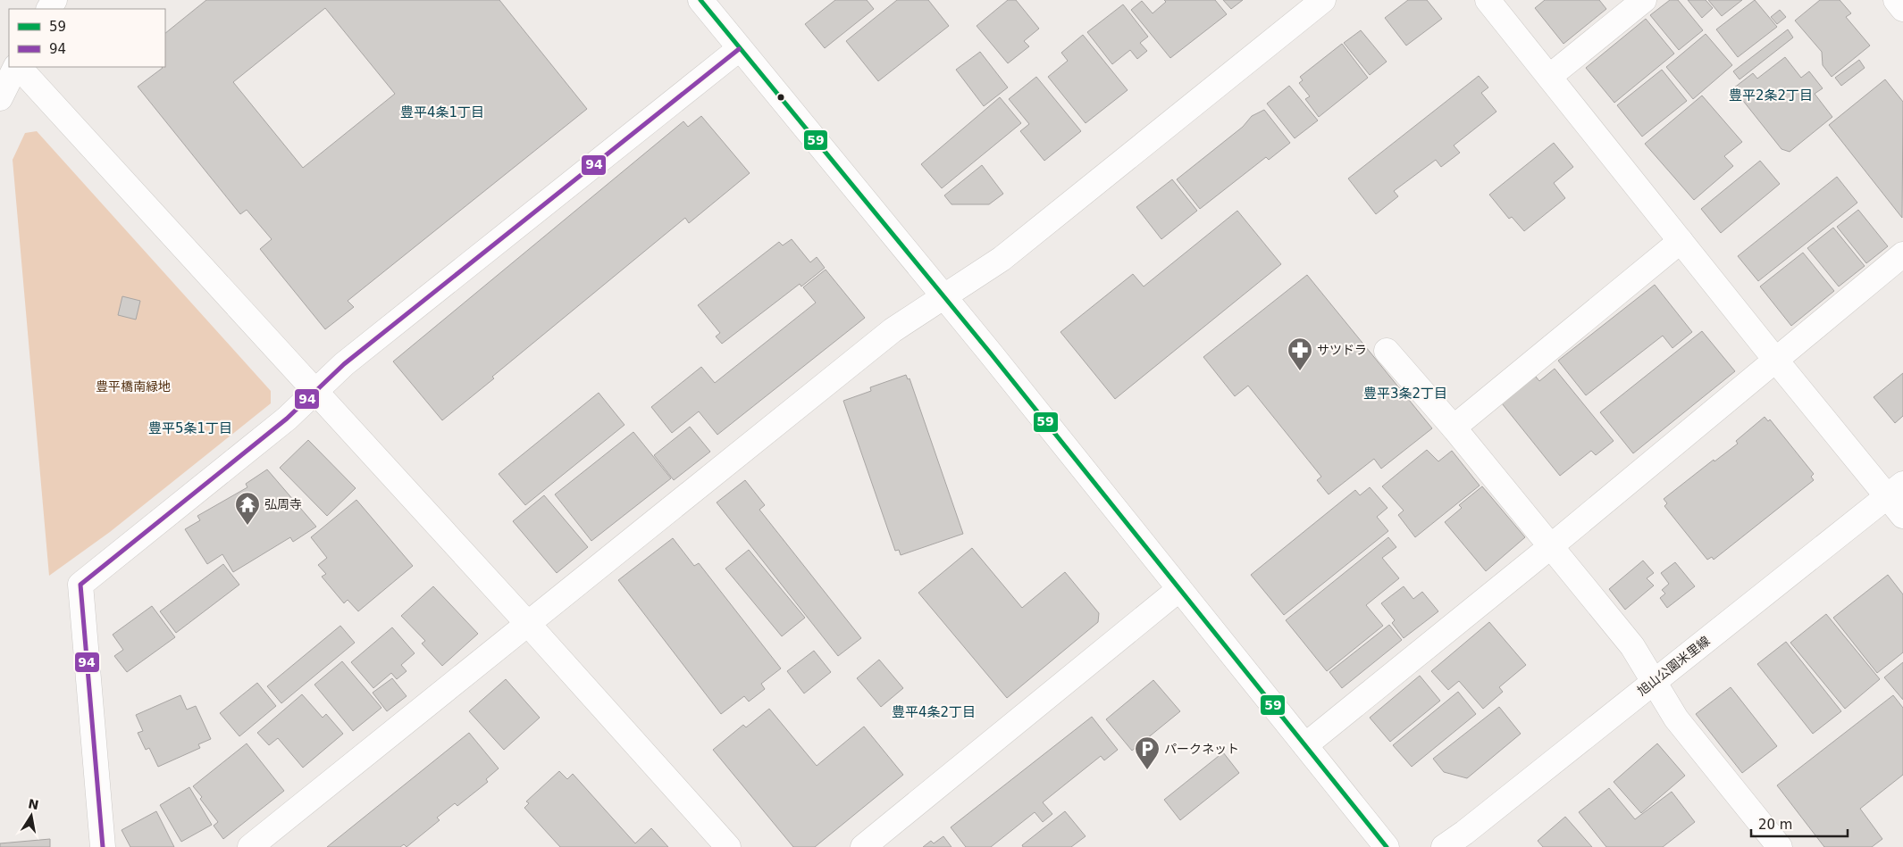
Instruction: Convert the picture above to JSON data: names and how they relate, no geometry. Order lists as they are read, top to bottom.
{
  "streets": {
    "main road": ["旭山公園米里線"]
  },
  "districts": [
    "豊平2条2丁目",
    "豊平4条1丁目",
    "豊平3条2丁目",
    "豊平5条1丁目",
    "豊平4条2丁目"
  ],
  "parks": ["豊平橋南緑地"],
  "places": {
    "pharmacy": ["サツドラ"],
    "temple": ["弘周寺"],
    "parking": ["パークネット"]
  },
  "lines": ["transit line 59", "transit line 94"],
  "legend": ["59", "94"],
  "scale_bar": "20 m",
  "north": "top"
}
